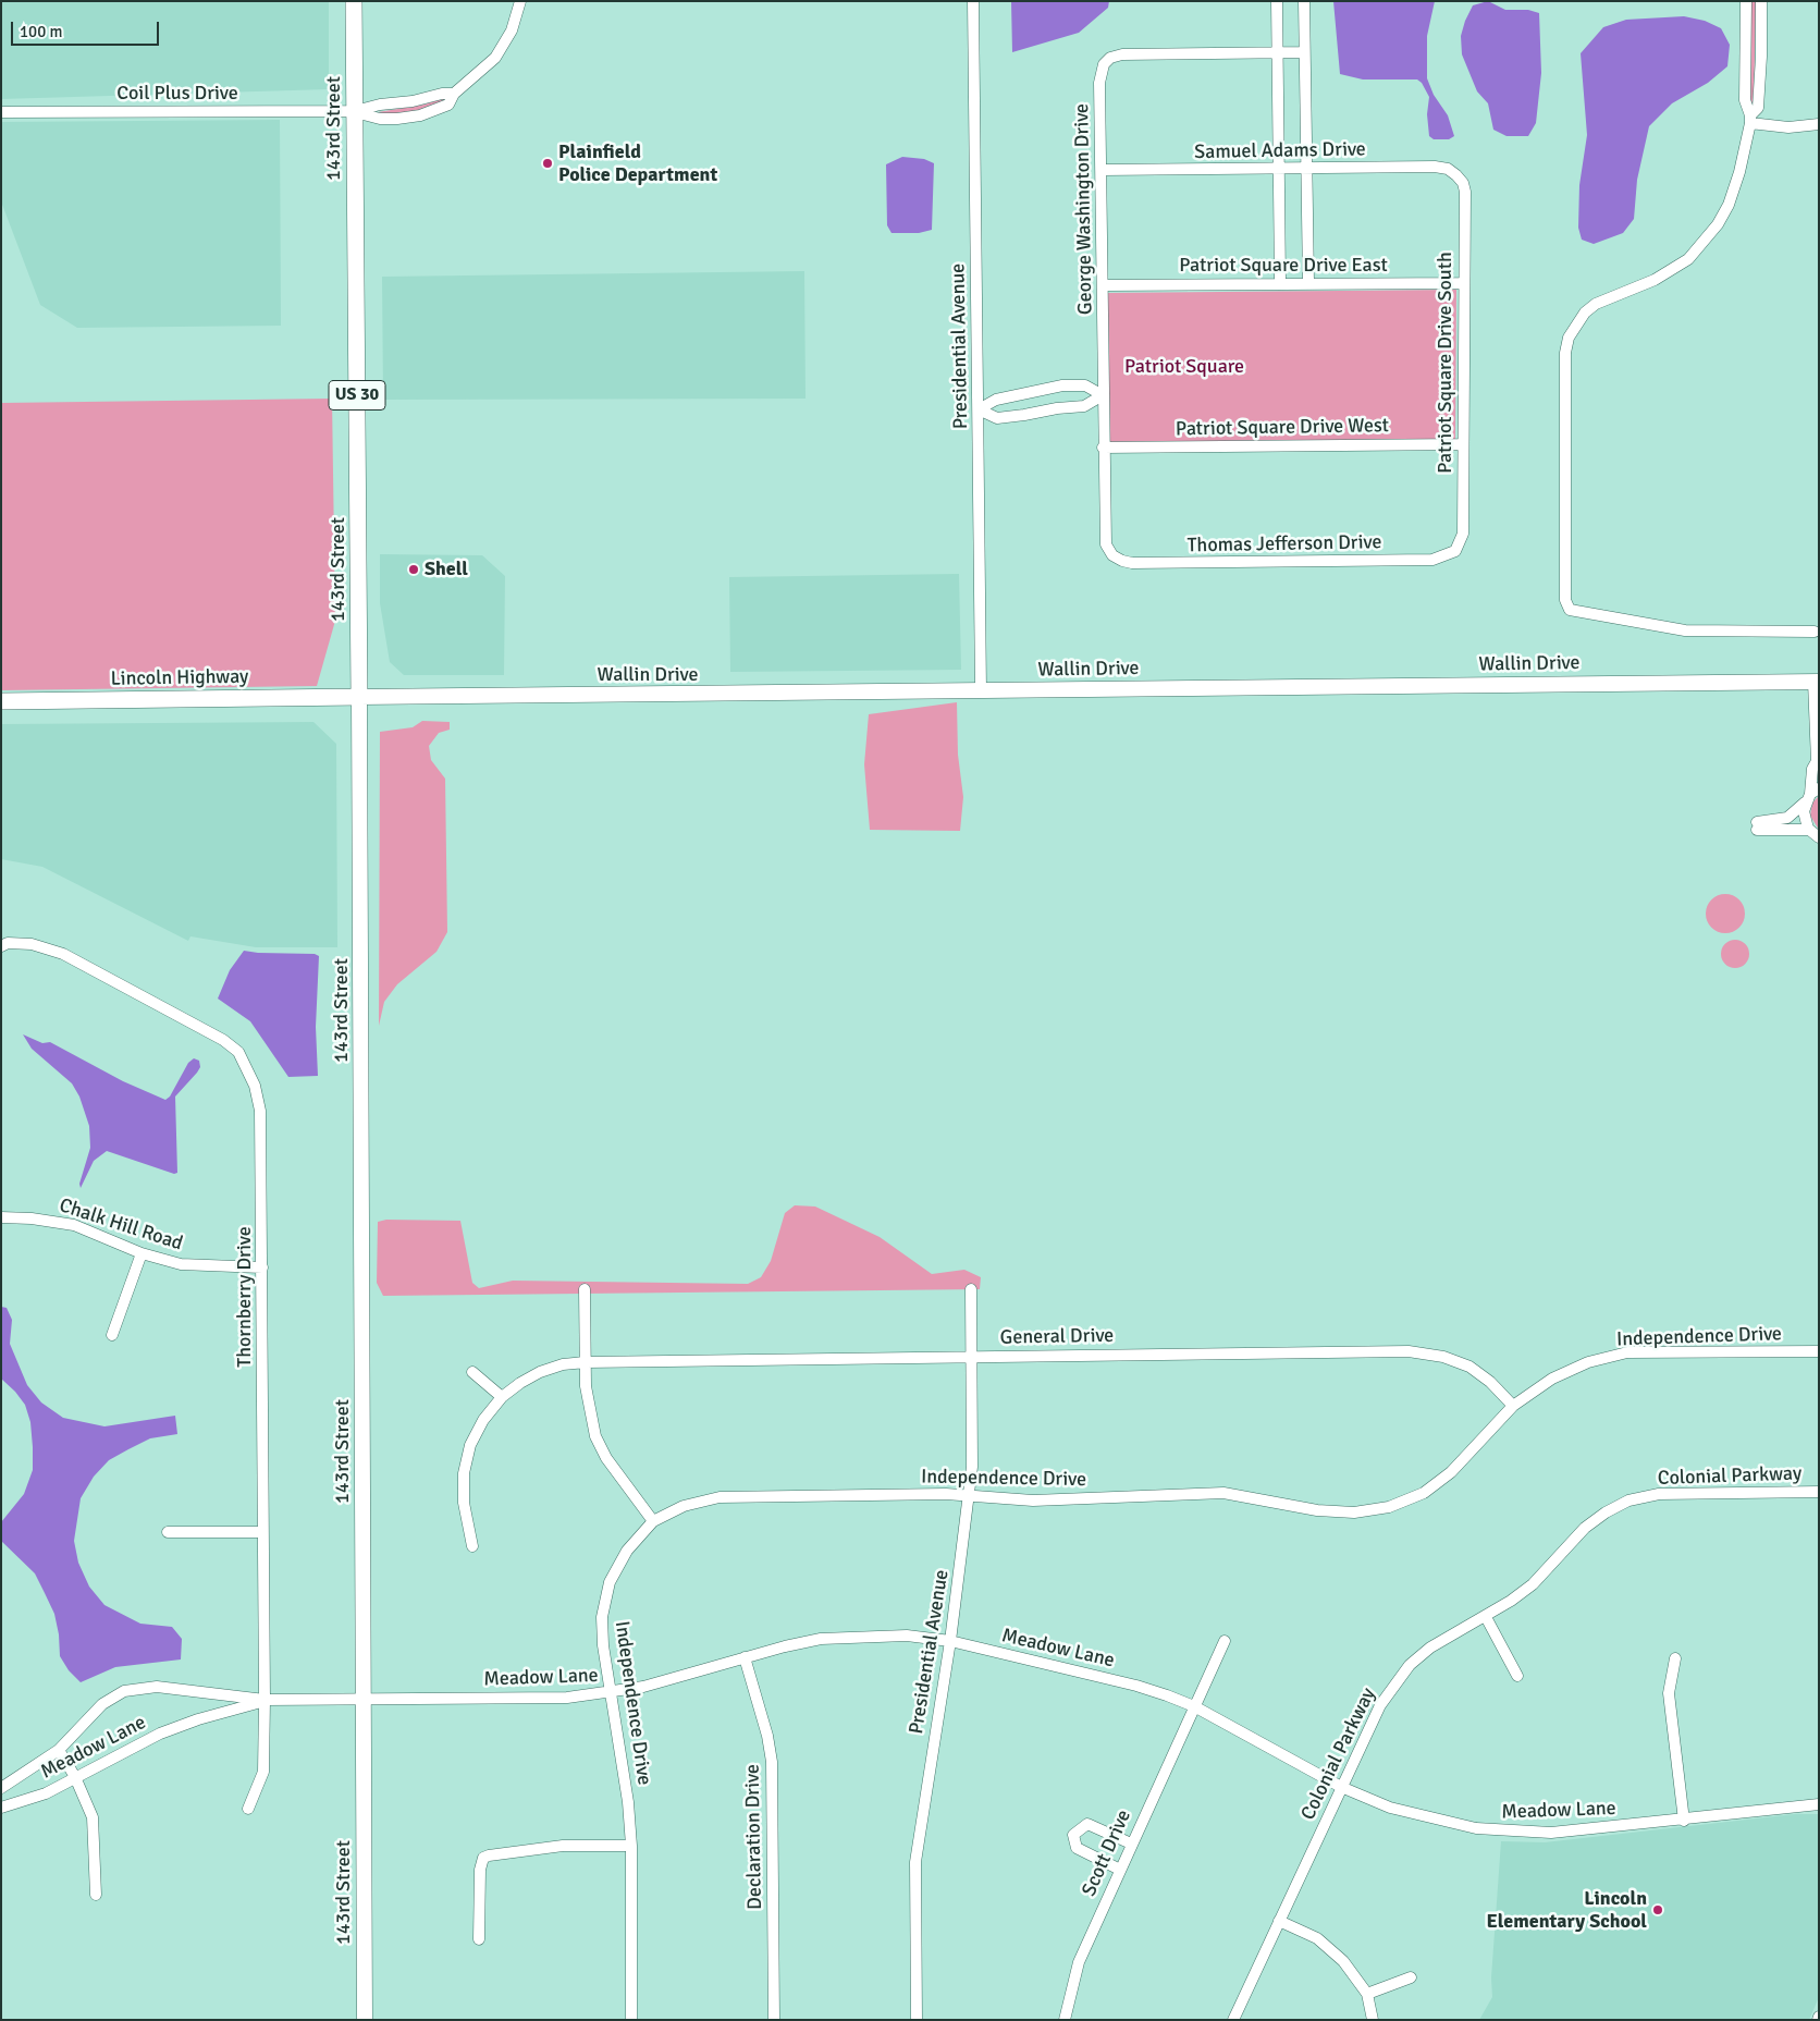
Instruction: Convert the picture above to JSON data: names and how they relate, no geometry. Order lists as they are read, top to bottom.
{
  "streets": {
    "main road": [
      "143rd Street",
      "US 30",
      "Wallin Drive",
      "Lincoln Highway"
    ],
    "street": [
      "Coil Plus Drive",
      "Samuel Adams Drive",
      "George Washington Drive",
      "Patriot Square Drive East",
      "Presidential Avenue",
      "Patriot Square Drive South",
      "Patriot Square Drive West",
      "Thomas Jefferson Drive",
      "Chalk Hill Road",
      "Thornberry Drive",
      "General Drive",
      "Independence Drive",
      "Colonial Parkway",
      "Meadow Lane",
      "Declaration Drive",
      "Scott Drive"
    ]
  },
  "crossings": [
    ["Coil Plus Drive", "143rd Street"],
    ["143rd Street", "Wallin Drive"],
    ["143rd Street", "Lincoln Highway"],
    ["143rd Street", "Meadow Lane"],
    ["Samuel Adams Drive", "George Washington Drive"],
    ["Samuel Adams Drive", "Patriot Square Drive South"],
    ["George Washington Drive", "Patriot Square Drive East"],
    ["George Washington Drive", "Patriot Square Drive West"],
    ["George Washington Drive", "Thomas Jefferson Drive"],
    ["Patriot Square Drive East", "Patriot Square Drive South"],
    ["Presidential Avenue", "Wallin Drive"],
    ["Presidential Avenue", "General Drive"],
    ["Presidential Avenue", "Independence Drive"],
    ["Presidential Avenue", "Meadow Lane"],
    ["Patriot Square Drive South", "Patriot Square Drive West"],
    ["Patriot Square Drive South", "Thomas Jefferson Drive"],
    ["Wallin Drive", "Lincoln Highway"],
    ["Chalk Hill Road", "Thornberry Drive"],
    ["Thornberry Drive", "Meadow Lane"],
    ["General Drive", "Independence Drive"],
    ["Independence Drive", "Meadow Lane"],
    ["Colonial Parkway", "Meadow Lane"],
    ["Meadow Lane", "Declaration Drive"],
    ["Meadow Lane", "Scott Drive"]
  ],
  "parks": ["Patriot Square"],
  "places": ["Plainfield Police Department", "Shell", "Lincoln Elementary School"],
  "scale_bar": "100 m"
}
